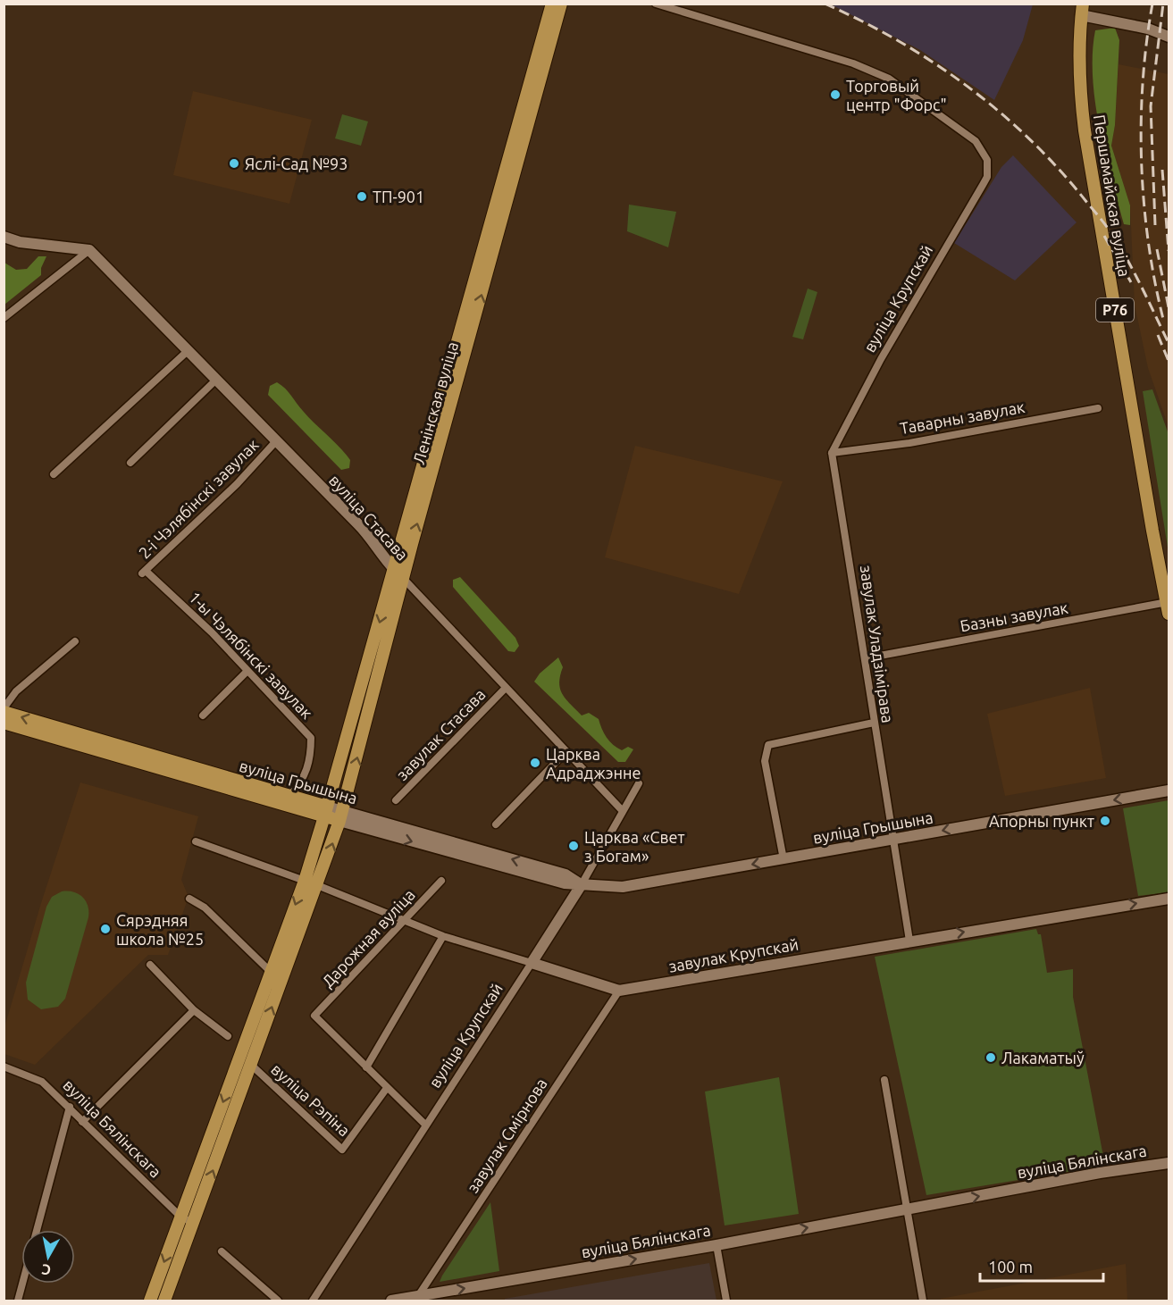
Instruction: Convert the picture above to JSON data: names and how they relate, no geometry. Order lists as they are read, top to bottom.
{
  "streets": {
    "main road": [
      "Першамайская вуліца",
      "вуліца Крупскай",
      "Р76",
      "Ленінская вуліца",
      "вуліца Стасава",
      "вуліца Грышына",
      "завулак Крупскай",
      "вуліца Бялінскага"
    ],
    "street": [
      "Таварны завулак",
      "2-і Чэлябінскі завулак",
      "Базны завулак",
      "завулак Уладзімірава",
      "1-ы Чэлябінскі завулак",
      "завулак Стасава",
      "Дарожная вуліца",
      "вуліца Рэпіна",
      "завулак Смірнова"
    ]
  },
  "crossings": [
    ["Першамайская вуліца", "Базны завулак"],
    ["вуліца Крупскай", "Таварны завулак"],
    ["вуліца Крупскай", "вуліца Стасава"],
    ["вуліца Крупскай", "завулак Уладзімірава"],
    ["вуліца Крупскай", "вуліца Грышына"],
    ["вуліца Крупскай", "завулак Крупскай"],
    ["Ленінская вуліца", "вуліца Стасава"],
    ["Ленінская вуліца", "вуліца Грышына"],
    ["Таварны завулак", "завулак Уладзімірава"],
    ["2-і Чэлябінскі завулак", "вуліца Стасава"],
    ["2-і Чэлябінскі завулак", "1-ы Чэлябінскі завулак"],
    ["вуліца Стасава", "завулак Стасава"],
    ["Базны завулак", "завулак Уладзімірава"],
    ["завулак Уладзімірава", "вуліца Грышына"],
    ["завулак Уладзімірава", "завулак Крупскай"],
    ["1-ы Чэлябінскі завулак", "вуліца Грышына"],
    ["Дарожная вуліца", "завулак Крупскай"],
    ["завулак Крупскай", "завулак Смірнова"],
    ["вуліца Бялінскага", "завулак Смірнова"]
  ],
  "one_way": ["вуліца Бялінскага"],
  "places": [
    "Торговый центр \"Форс\"",
    "Яслі-Сад №93",
    "ТП-901",
    "Царква Адраджэнне",
    "Апорны пункт",
    "Царква «Свет з Богам»",
    "Сярэдняя школа №25",
    "Лакаматыў"
  ],
  "scale_bar": "100 m",
  "north": "bottom"
}
